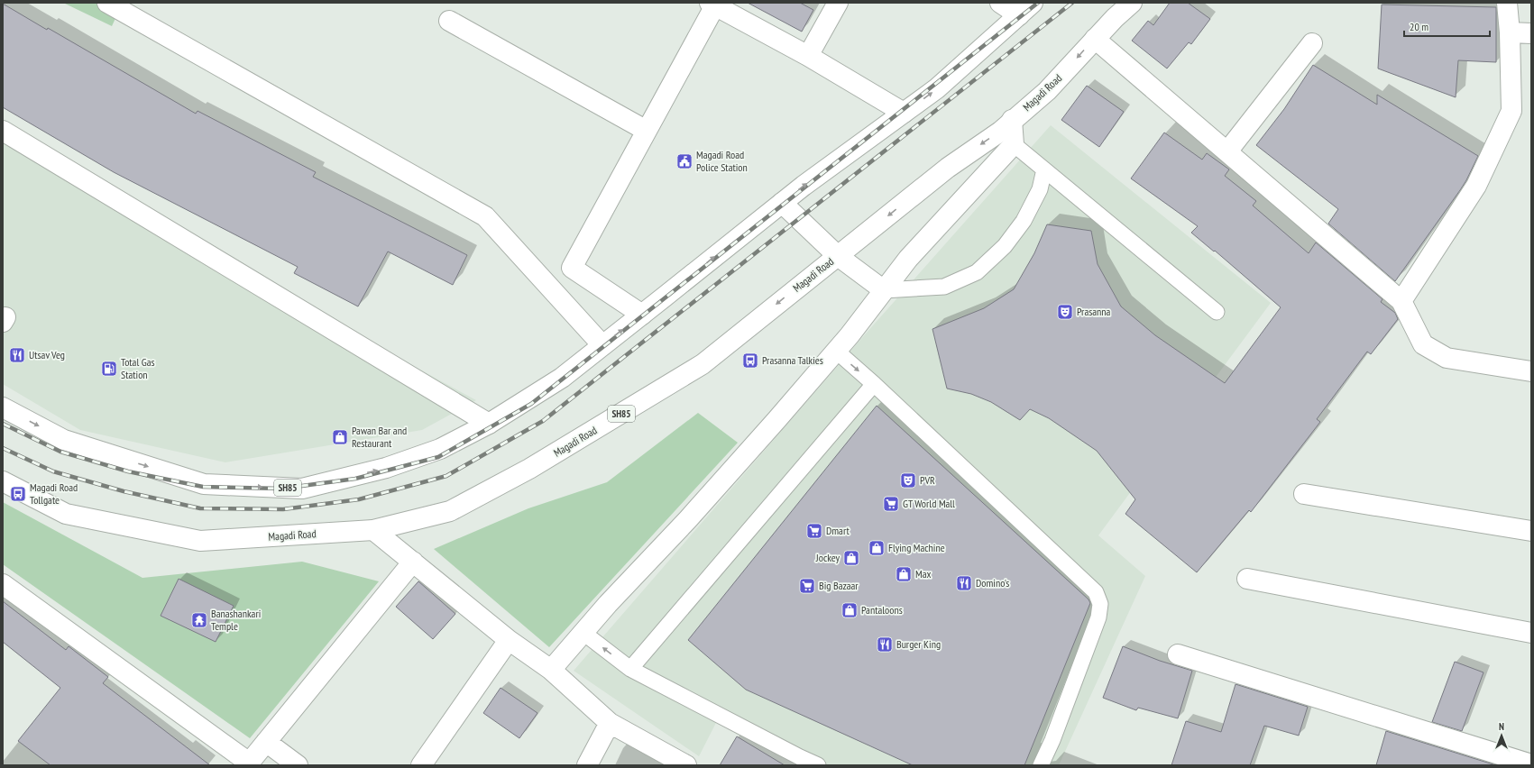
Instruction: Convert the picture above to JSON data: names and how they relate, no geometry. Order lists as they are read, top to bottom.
{
  "streets": {
    "street": ["Magadi Road", "SH85"]
  },
  "places": {
    "public building": ["Magadi Road Police Station"],
    "theatre": ["Prasanna", "PVR"],
    "restaurant": ["Utsav Veg", "Domino's", "Burger King"],
    "bus stop": ["Prasanna Talkies", "Magadi Road Tollgate"],
    "fuel station": ["Total Gas Station"],
    "shop": [
      "Pawan Bar and Restaurant",
      "Flying Machine",
      "Jockey",
      "Max",
      "Pantaloons"
    ],
    "supermarket": ["GT World Mall", "Dmart", "Big Bazaar"],
    "temple": ["Banashankari Temple"]
  },
  "scale_bar": "20 m",
  "north": "top"
}
